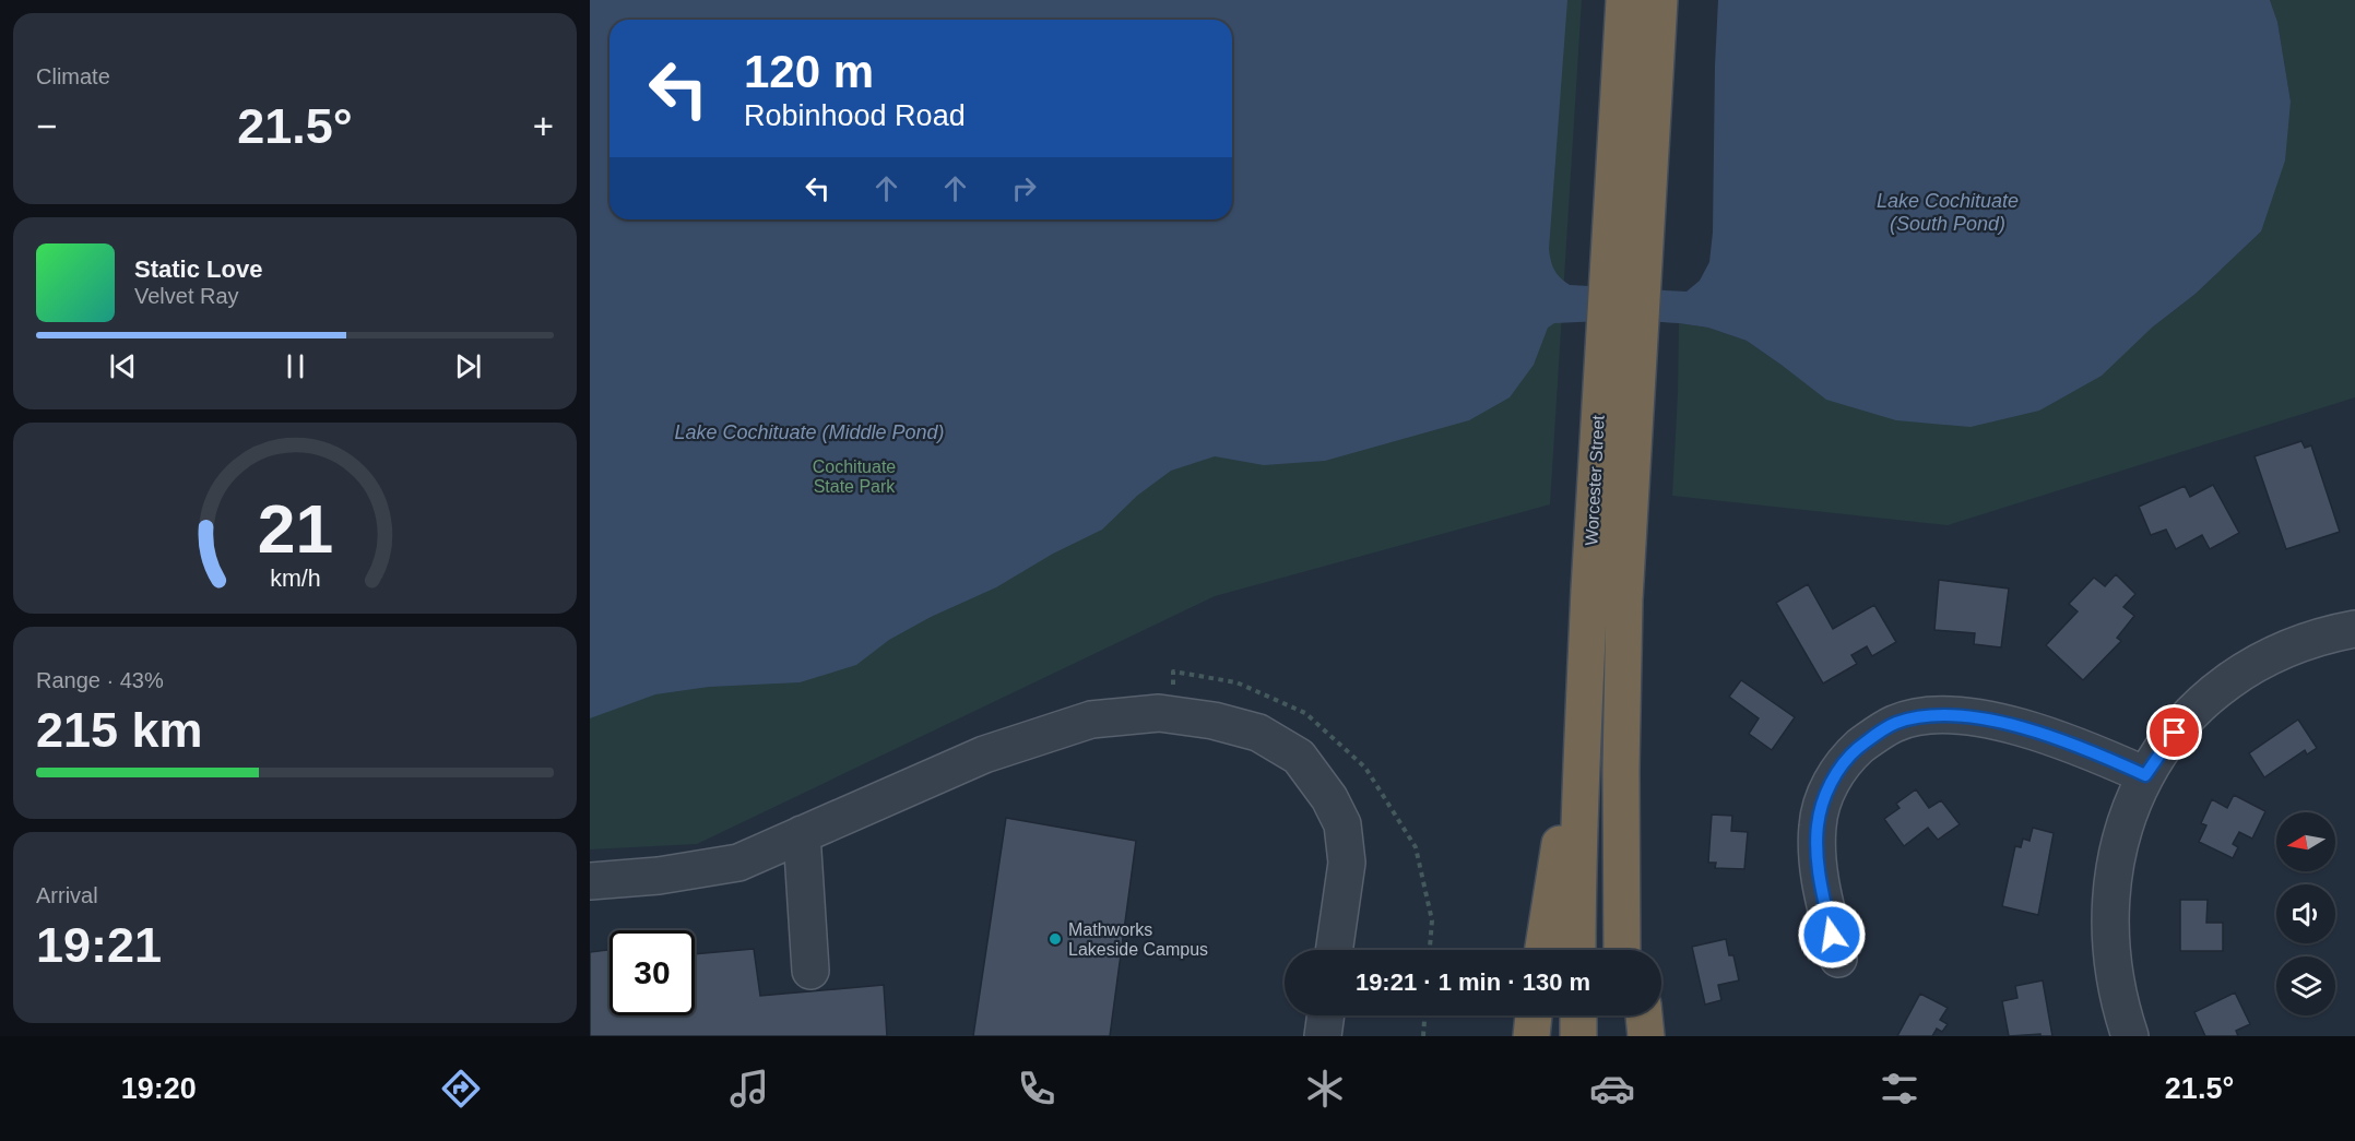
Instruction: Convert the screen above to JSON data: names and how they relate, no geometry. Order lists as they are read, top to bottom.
{
  "streets": {
    "highway": ["Worcester Street"]
  },
  "water": ["Lake Cochituate (South Pond)", "Lake Cochituate (Middle Pond)"],
  "parks": ["Cochituate State Park"],
  "places": ["Mathworks Lakeside Campus"],
  "north": "left",
  "page": {
    "tile": [
      "Climate",
      ["Range · 43%", "215 km"],
      ["Arrival", "19:21"]
    ],
    "turn": ["120 m", "Robinhood Road"],
    "heat": ["−", "21.5°", "+"],
    "song": ["Static Love", "Velvet Ray"],
    "limit": "30",
    "trip": "19:21 · 1 min · 130 m",
    "tabs": ["19:20", "21.5°"],
    "gauge": ["21", "km/h"]
  }
}
